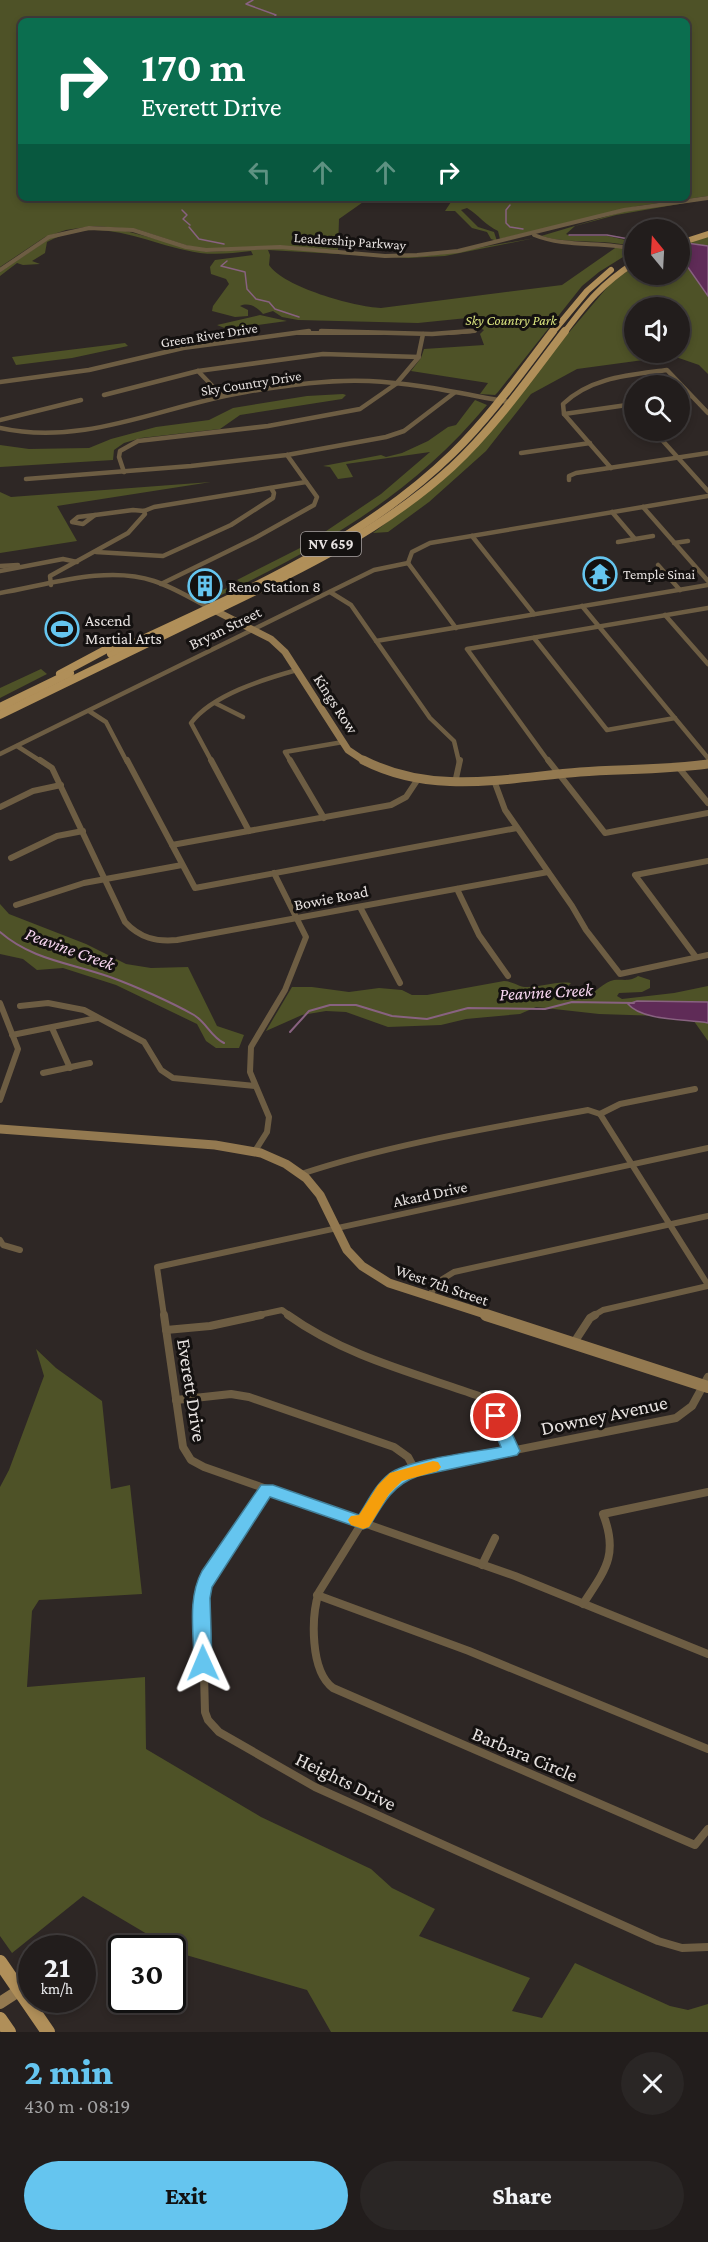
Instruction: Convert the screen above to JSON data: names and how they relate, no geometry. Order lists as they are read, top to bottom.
{
  "streets": {
    "main road": ["NV 659", "Kings Row", "West 7th Street"],
    "street": [
      "Leadership Parkway",
      "Green River Drive",
      "Sky Country Drive",
      "Bryan Street",
      "Bowie Road",
      "Akard Drive",
      "Everett Drive",
      "Downey Avenue",
      "Barbara Circle",
      "Heights Drive"
    ]
  },
  "crossings": [
    ["Sky Country Drive", "NV 659"],
    ["NV 659", "Kings Row"],
    ["Bryan Street", "Kings Row"],
    ["Akard Drive", "West 7th Street"],
    ["Akard Drive", "Everett Drive"],
    ["West 7th Street", "Downey Avenue"],
    ["Everett Drive", "Downey Avenue"],
    ["Everett Drive", "Heights Drive"],
    ["Downey Avenue", "Barbara Circle"]
  ],
  "water": ["Peavine Creek"],
  "parks": ["Sky Country Park"],
  "places": {
    "temple": ["Temple Sinai"],
    "building": ["Reno Station 8"],
    "sports": ["Ascend Martial Arts"]
  },
  "north": "top",
  "page": {
    "turn": ["170 m", "Everett Drive"],
    "speed": "21 km/h",
    "limit": "30",
    "heading": ["2 min", "430 m · 08:19"],
    "buttons": ["Exit", "Share"]
  }
}
